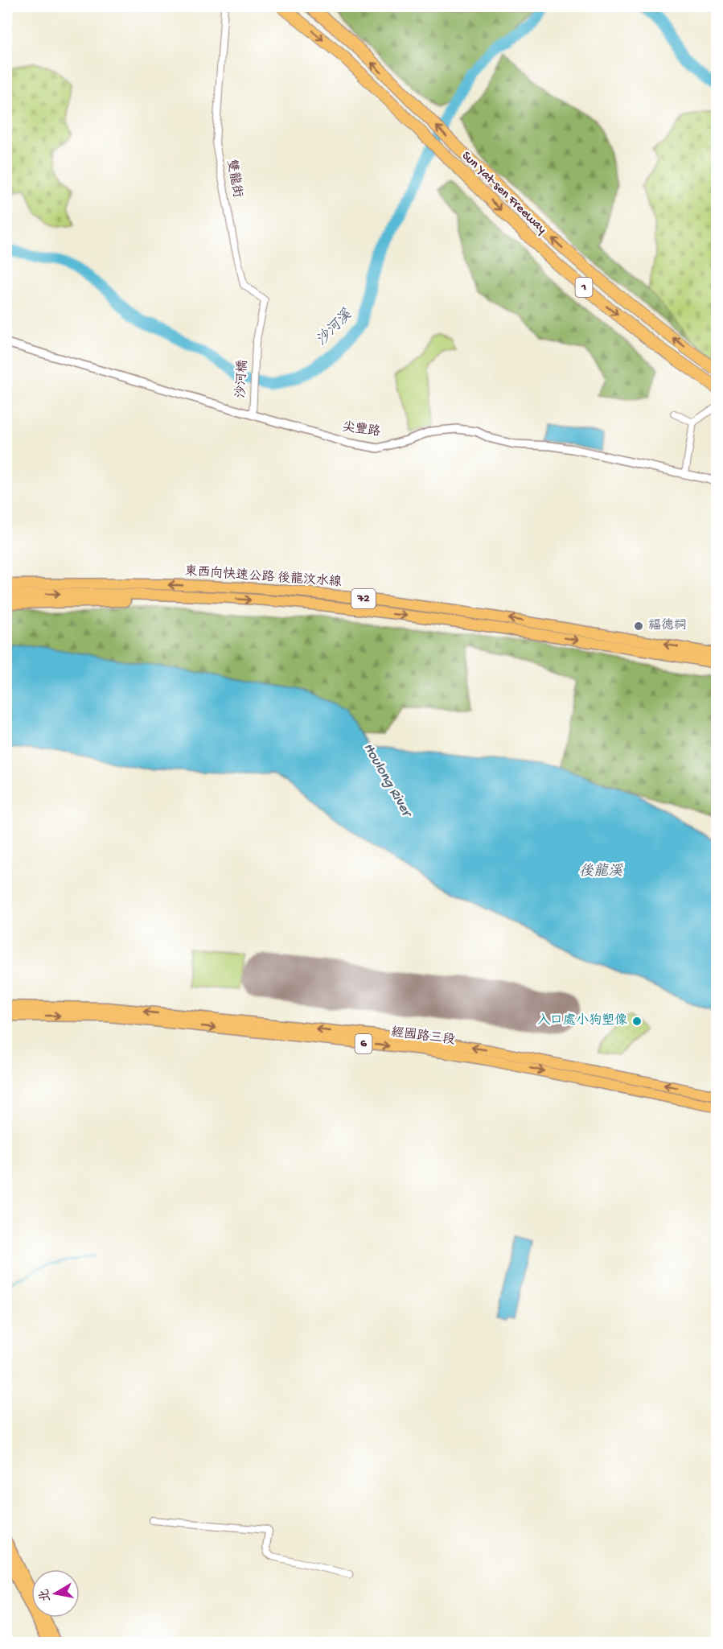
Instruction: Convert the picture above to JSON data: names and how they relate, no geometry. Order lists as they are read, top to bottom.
{
  "streets": {
    "highway": ["Sun Yat-sen Freeway", "1"],
    "main road": [
      "東西向快速公路 後龍汶水線",
      "72",
      "經國路三段",
      "6"
    ],
    "street": ["雙龍街", "沙河橋", "尖豐路"]
  },
  "crossings": [
    ["雙龍街", "沙河橋"],
    ["沙河橋", "尖豐路"]
  ],
  "water": ["沙河溪", "Houlong River", "後龍溪"],
  "places": ["福德祠", "入口處小狗塑像"],
  "north": "left"
}
